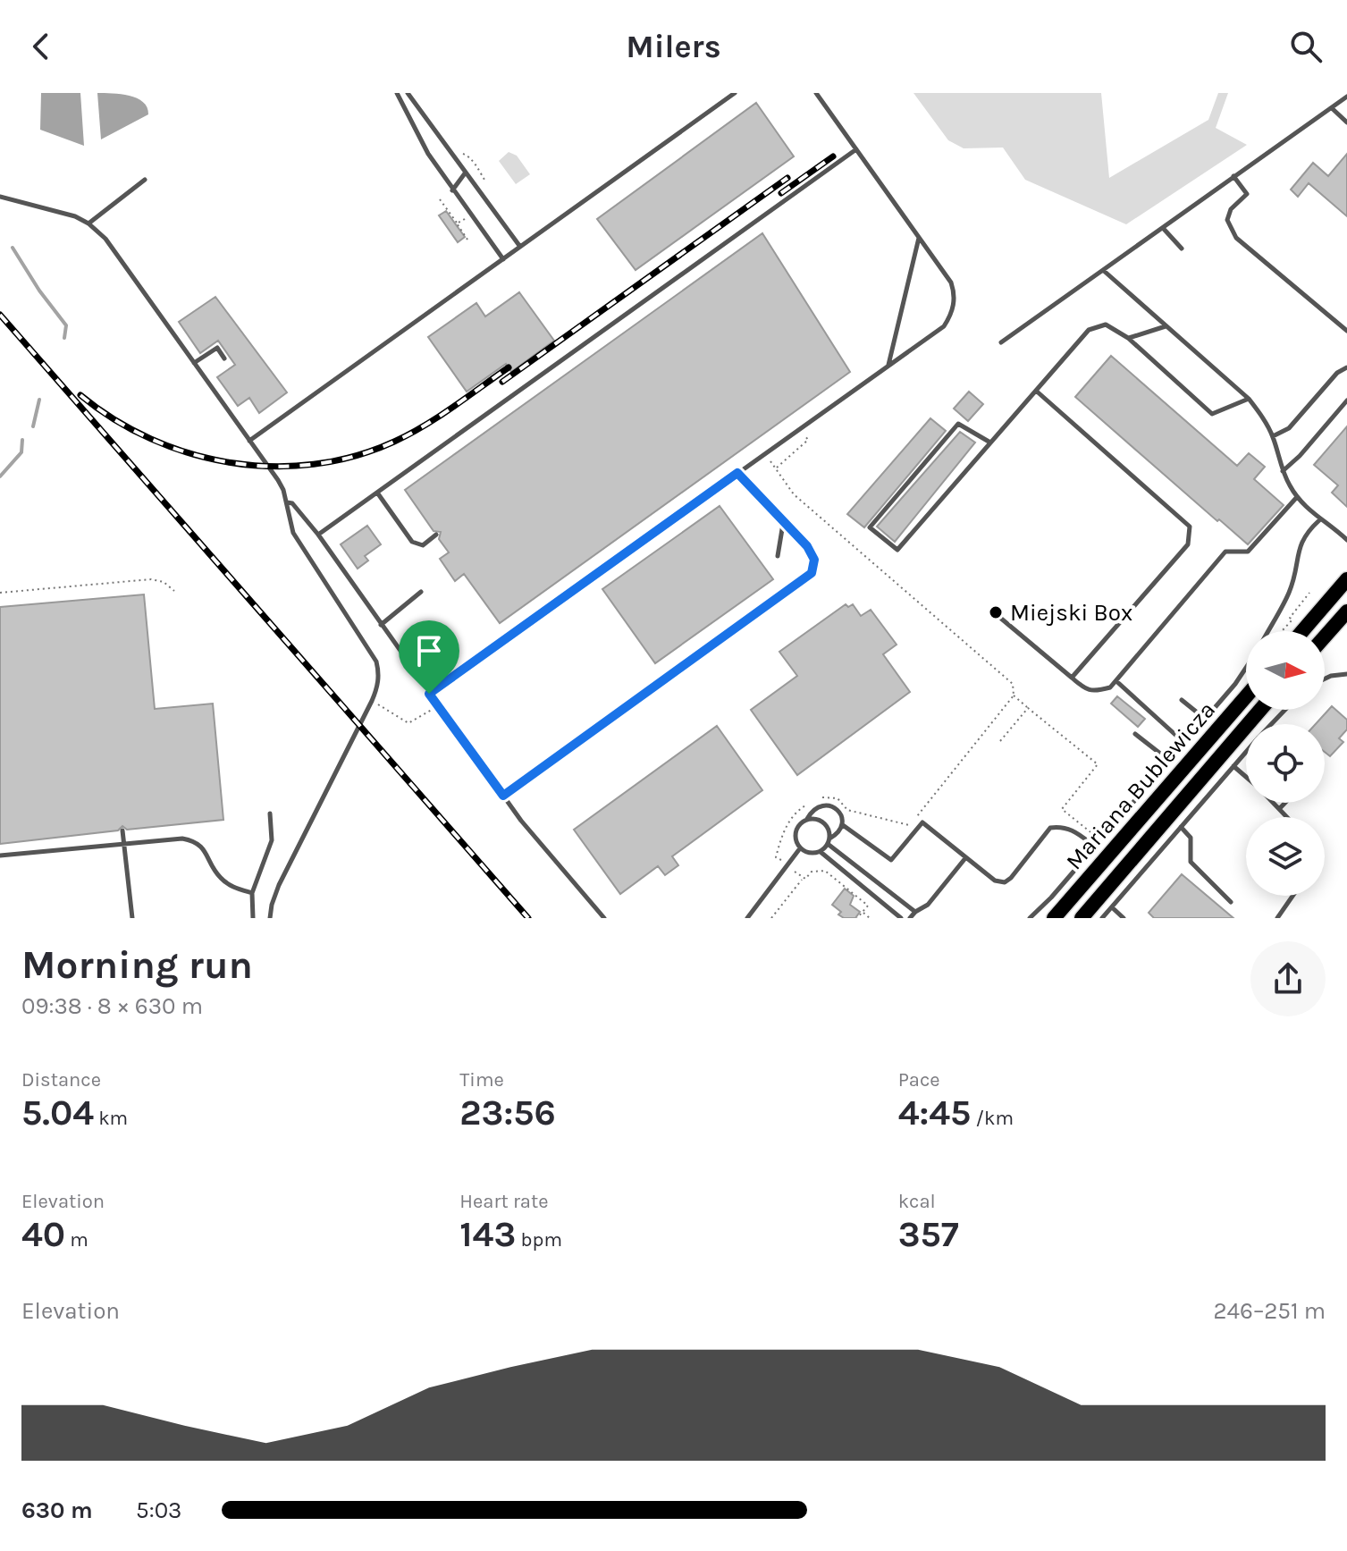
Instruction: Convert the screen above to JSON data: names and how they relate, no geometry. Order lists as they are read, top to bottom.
{
  "streets": {
    "main road": ["Mariana Bublewicza"]
  },
  "places": ["Miejski Box"],
  "north": "right",
  "page": {
    "header": "Milers",
    "heading": ["Morning run", "09:38 · 8 × 630 m"],
    "stats": [
      ["Distance", "5.04 km"],
      ["Time", "23:56"],
      ["Pace", "4:45 /km"],
      ["Elevation", "40 m"],
      ["Heart rate", "143 bpm"],
      ["kcal", "357"]
    ],
    "chart": ["Elevation", "246–251 m"],
    "list": [
      {
        "name": "630 m",
        "note": "5:03"
      }
    ]
  }
}
